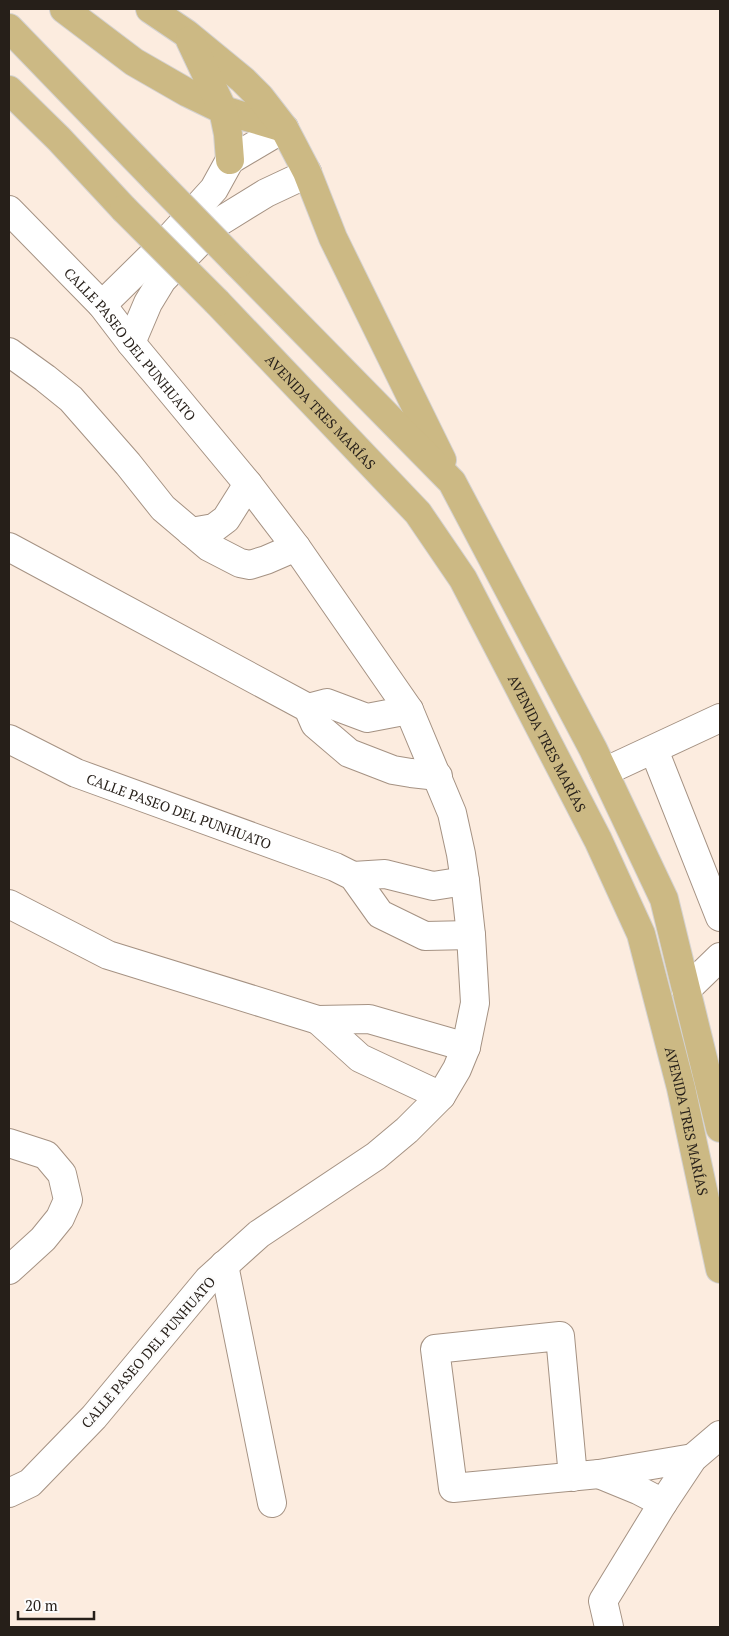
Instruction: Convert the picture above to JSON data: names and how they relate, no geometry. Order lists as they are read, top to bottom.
{
  "streets": {
    "main road": ["AVENIDA TRES MARÍAS"],
    "street": ["CALLE PASEO DEL PUNHUATO"]
  },
  "scale_bar": "20 m"
}
